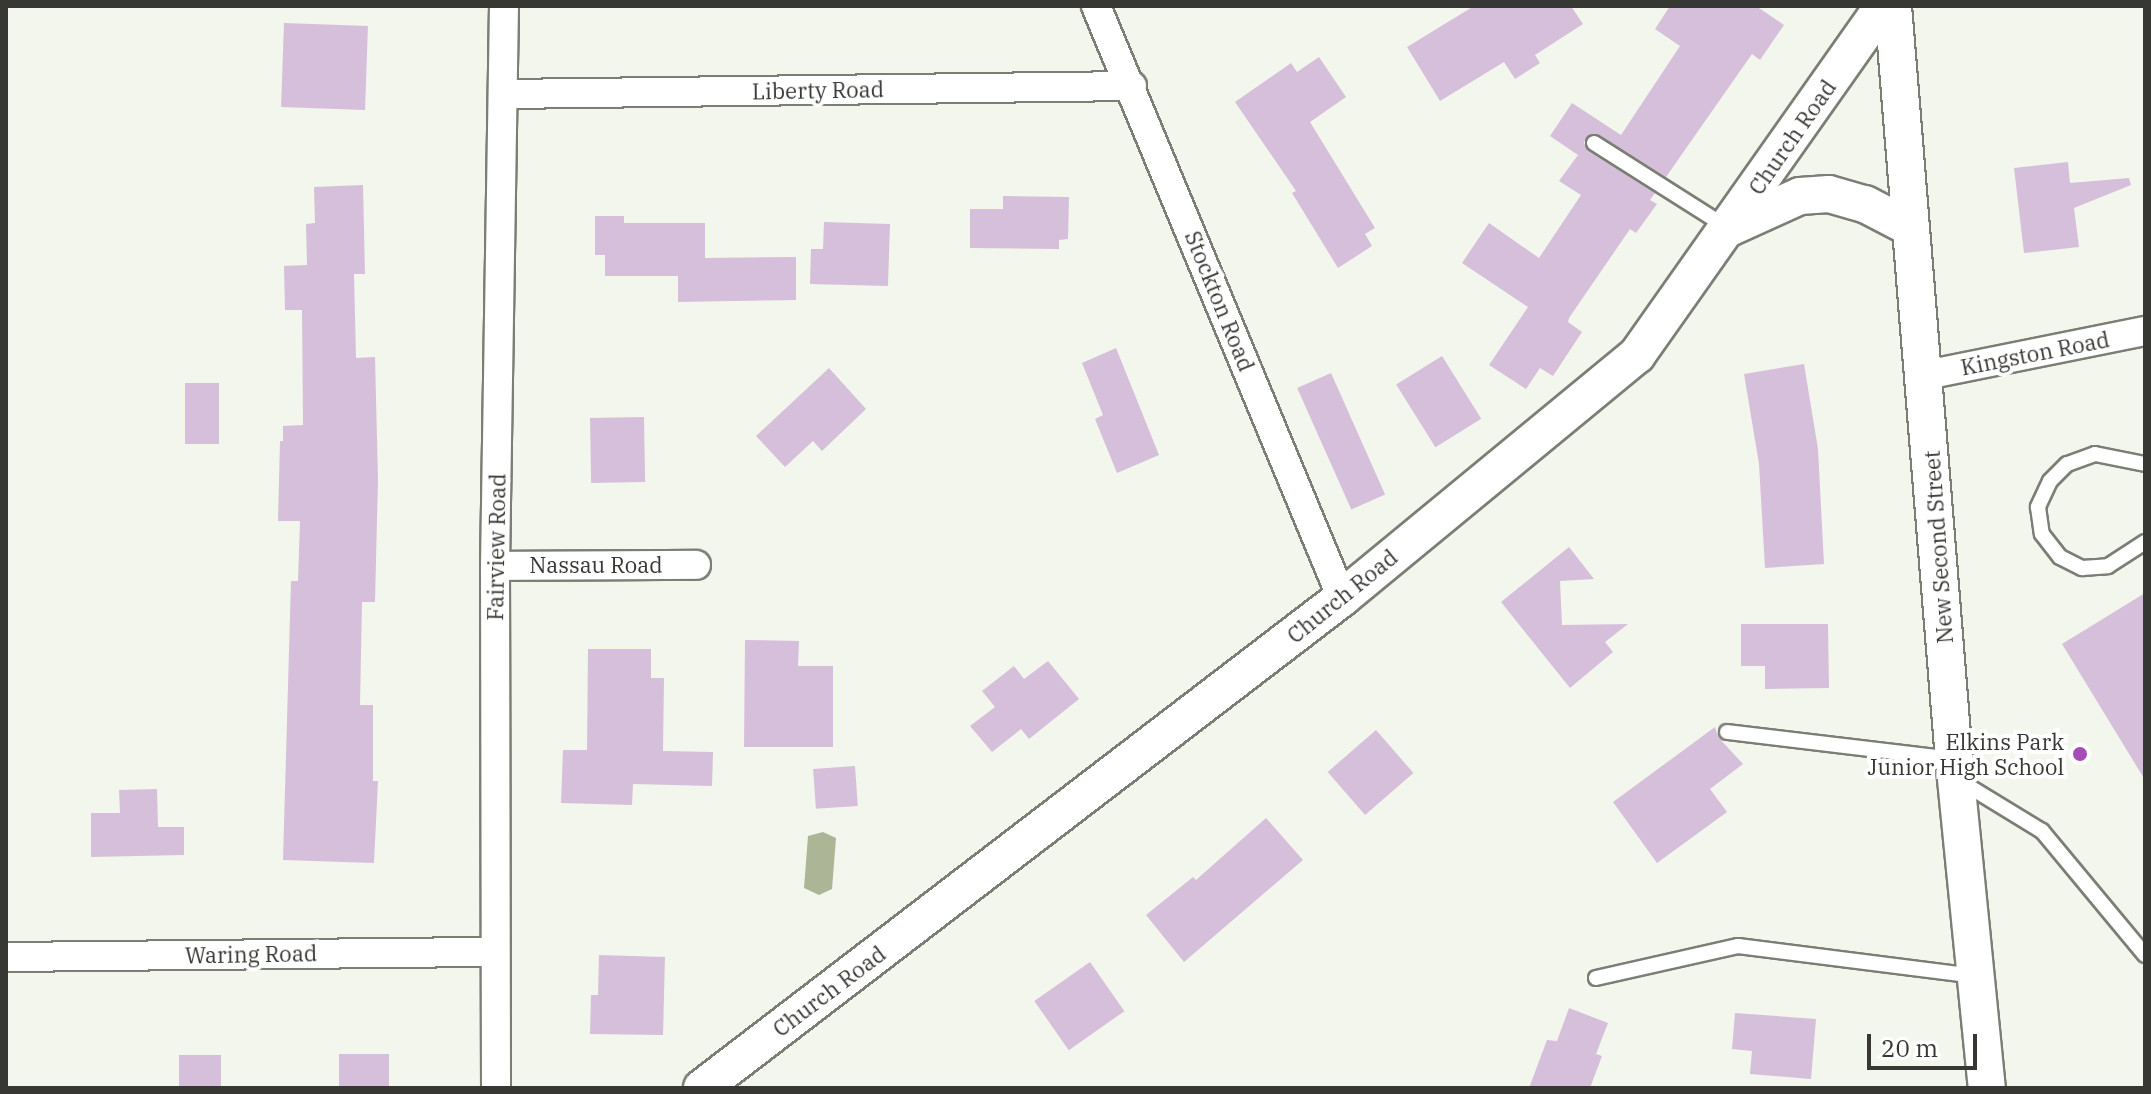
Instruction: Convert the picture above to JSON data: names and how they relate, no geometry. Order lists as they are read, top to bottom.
{
  "streets": {
    "street": [
      "Liberty Road",
      "Church Road",
      "Stockton Road",
      "Kingston Road",
      "Fairview Road",
      "New Second Street",
      "Nassau Road",
      "Waring Road"
    ]
  },
  "crossings": [
    ["Liberty Road", "Stockton Road"],
    ["Liberty Road", "Fairview Road"],
    ["Church Road", "Stockton Road"],
    ["Kingston Road", "New Second Street"],
    ["Fairview Road", "Nassau Road"],
    ["Fairview Road", "Waring Road"]
  ],
  "places": ["Elkins Park Junior High School"],
  "scale_bar": "20 m"
}
